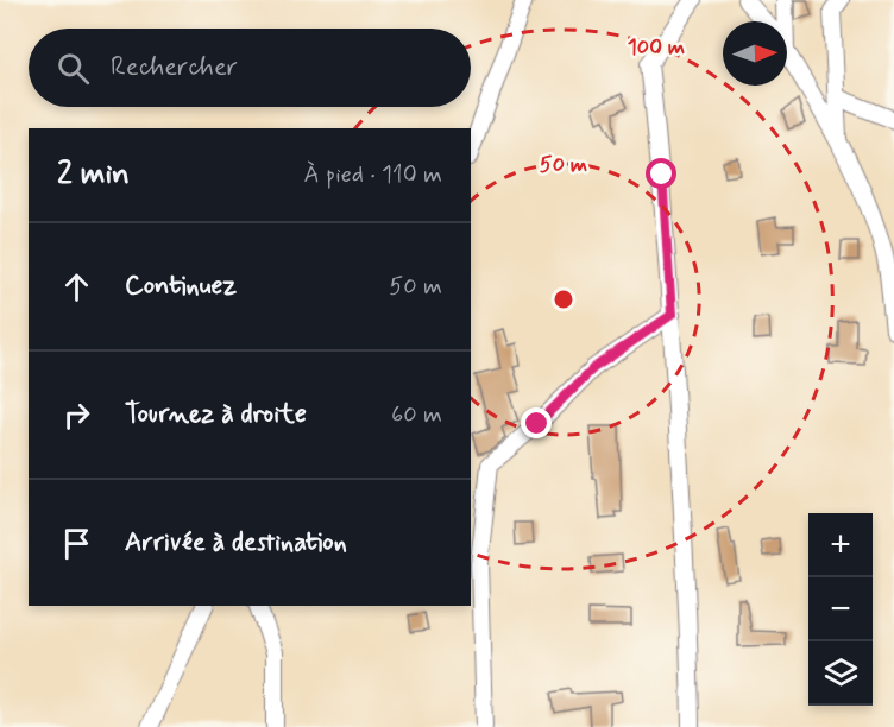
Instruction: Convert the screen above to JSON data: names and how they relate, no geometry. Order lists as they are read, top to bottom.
{
  "north": "right",
  "page": {
    "search": "Rechercher",
    "heading": ["2 min", "À pied · 110 m"],
    "list": [
      ["Continuez", "50 m"],
      ["Tournez à droite", "60 m"],
      "Arrivée à destination"
    ],
    "map_buttons": ["+", "−"]
  },
  "rings": ["100 m", "50 m"]
}
